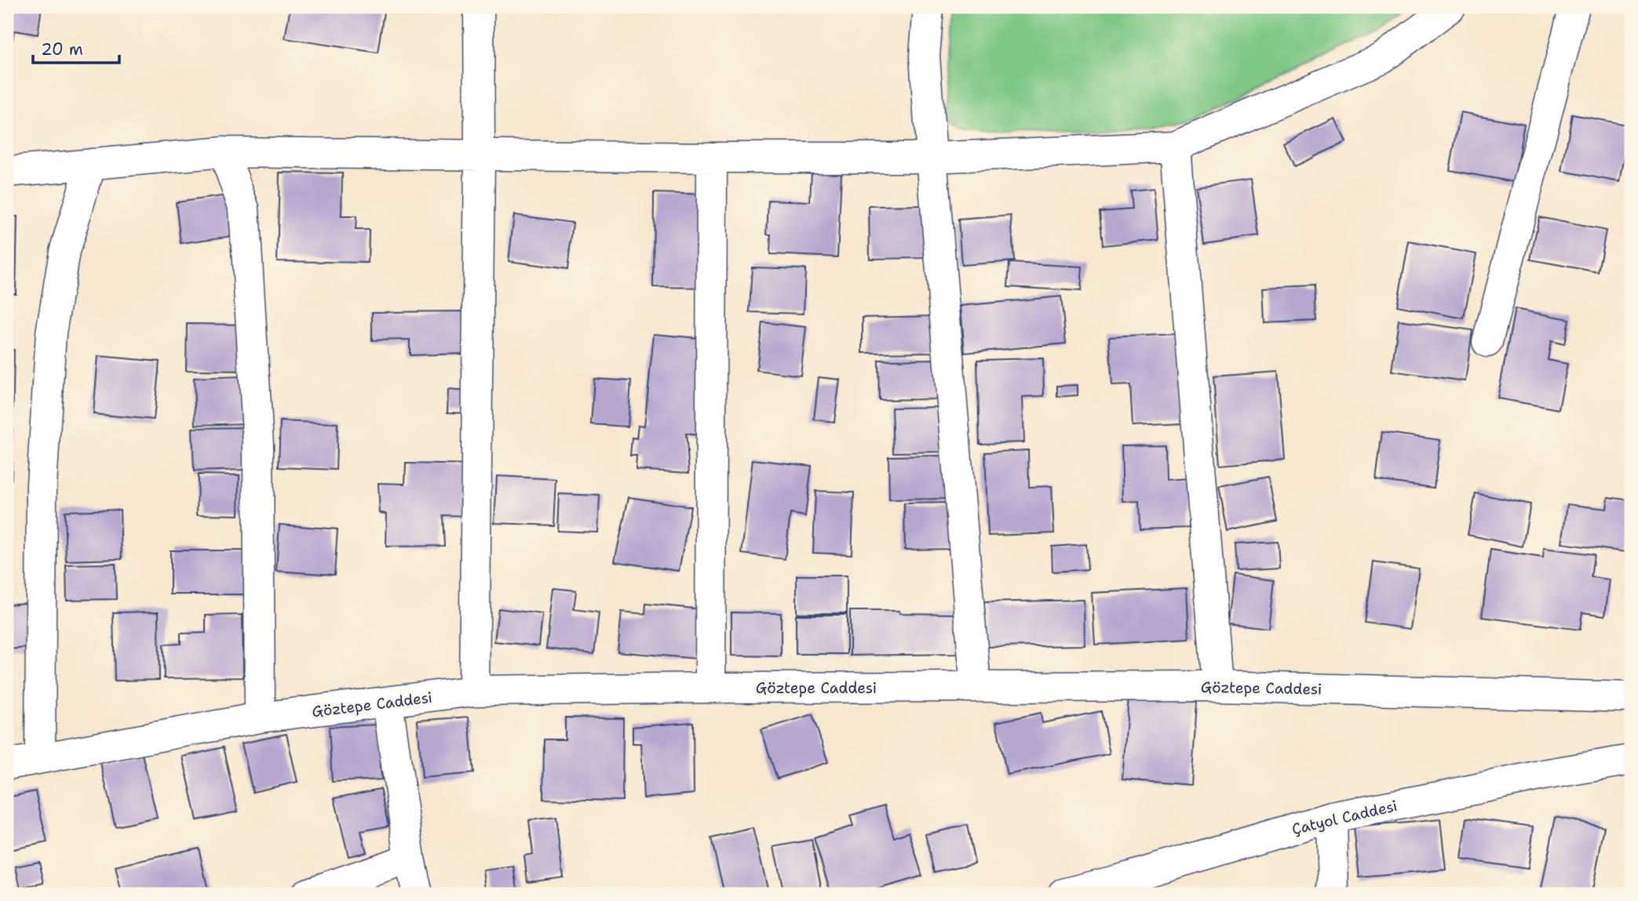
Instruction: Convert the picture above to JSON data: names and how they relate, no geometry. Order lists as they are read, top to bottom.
{
  "streets": {
    "street": ["Göztepe Caddesi", "Çatyol Caddesi"]
  },
  "scale_bar": "20 m"
}
